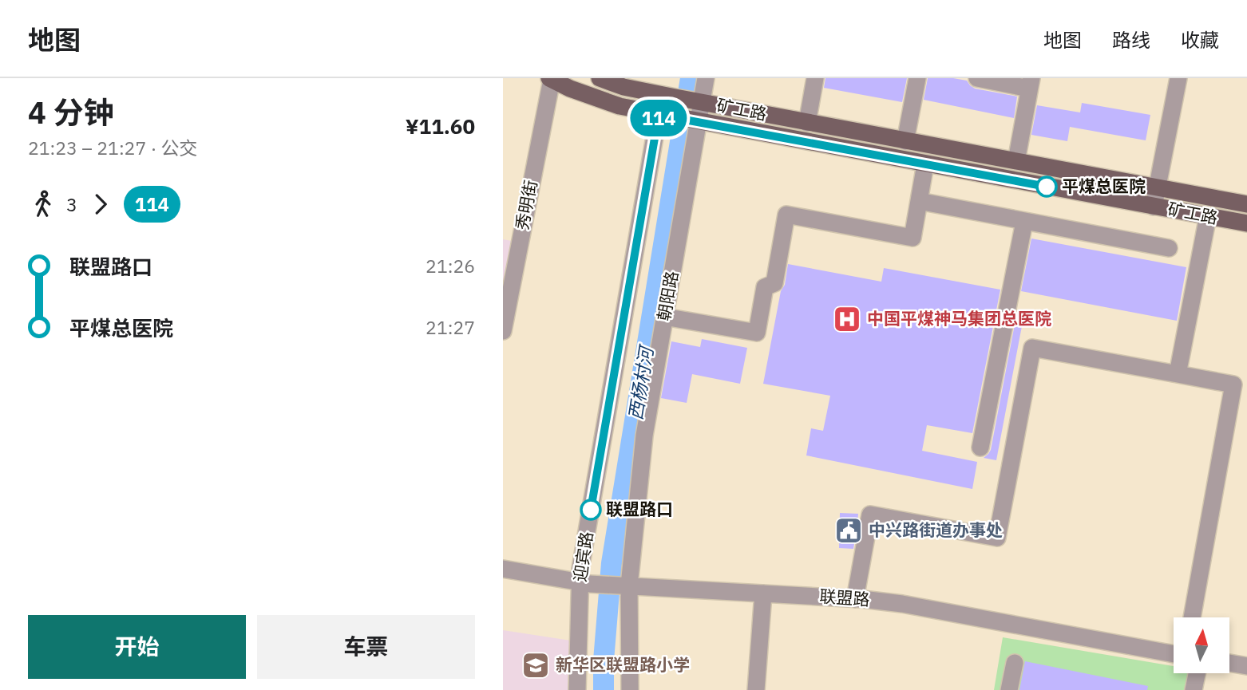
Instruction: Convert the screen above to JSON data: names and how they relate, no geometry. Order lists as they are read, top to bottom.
{
  "streets": {
    "main road": ["矿工路"],
    "street": [
      "秀明街",
      "朝阳路",
      "迎宾路",
      "联盟路"
    ]
  },
  "crossings": [
    ["矿工路", "秀明街"],
    ["矿工路", "朝阳路"],
    ["矿工路", "迎宾路"],
    ["朝阳路", "联盟路"],
    ["迎宾路", "联盟路"]
  ],
  "water": ["西杨村河"],
  "places": {
    "other": ["平煤总医院", "联盟路口"],
    "hospital": ["中国平煤神马集团总医院"],
    "public building": ["中兴路街道办事处"],
    "school or university": ["新华区联盟路小学"]
  },
  "lines": ["bus line 114"],
  "north": "top",
  "page": {
    "header": "地图",
    "nav": ["地图", "路线", "收藏"],
    "heading": ["4 分钟", "21:23 – 21:27 · 公交", "¥11.60"],
    "on_map": "114",
    "legs": ["3", "114"],
    "list": [
      {
        "name": "联盟路口",
        "value": "21:26"
      },
      {
        "name": "平煤总医院",
        "value": "21:27"
      }
    ],
    "buttons": ["开始", "车票"]
  }
}
